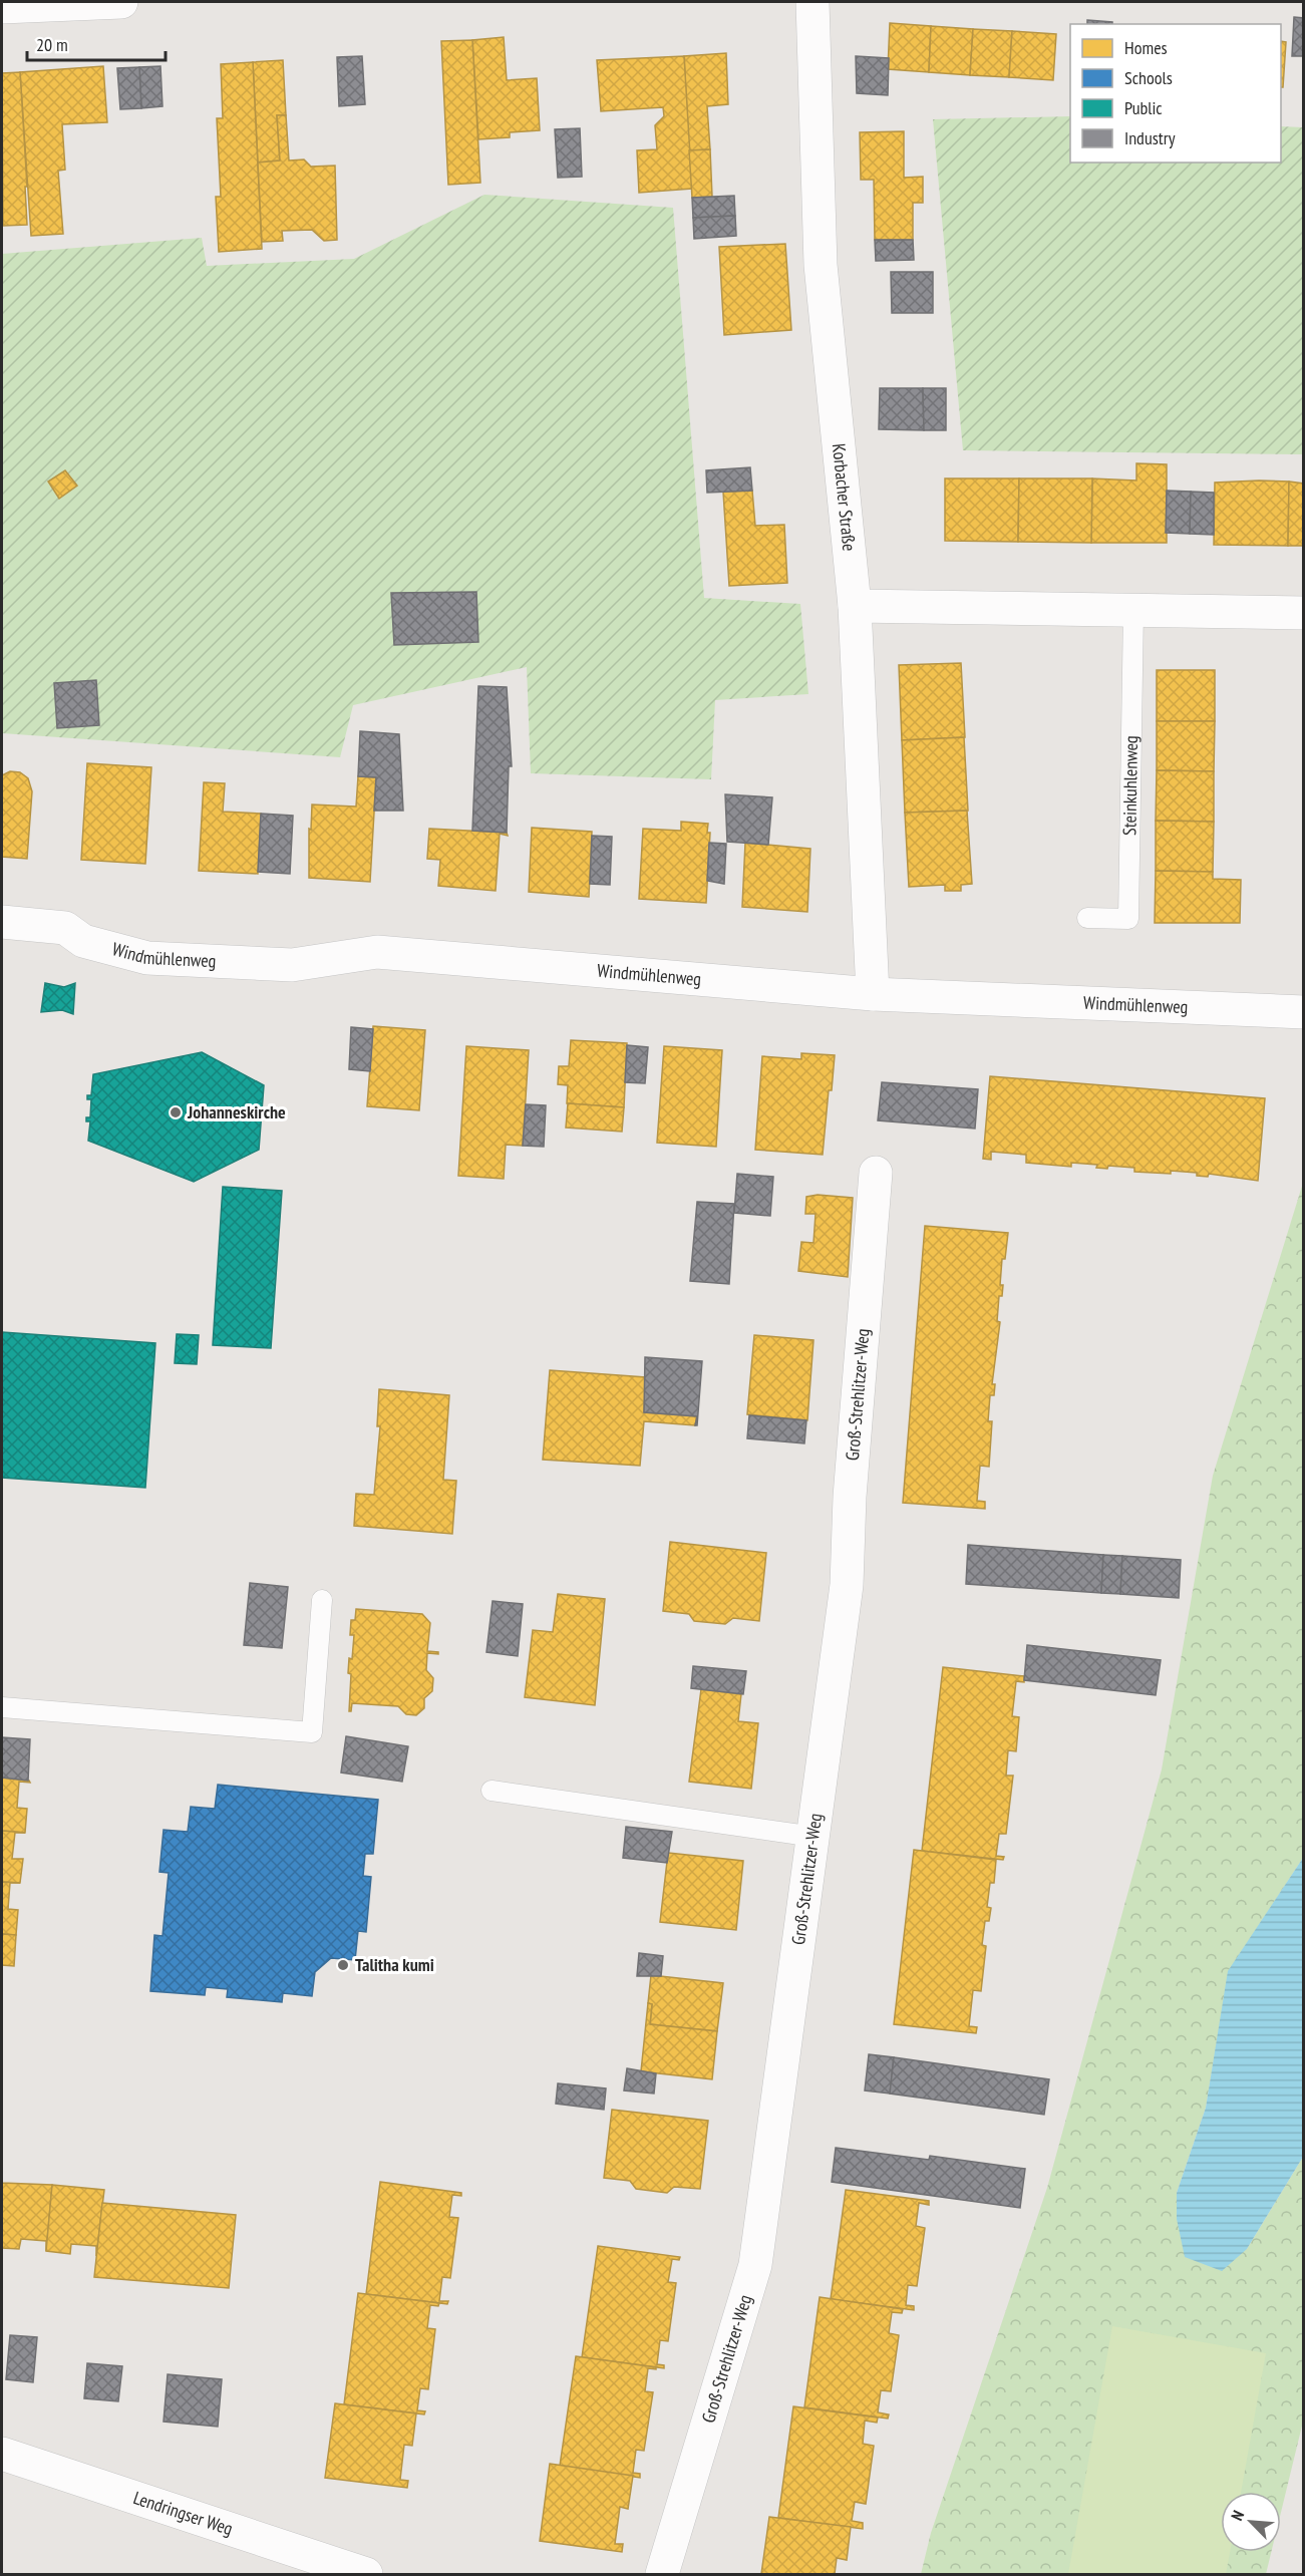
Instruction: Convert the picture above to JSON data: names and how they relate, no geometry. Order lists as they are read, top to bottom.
{
  "streets": {
    "street": [
      "Korbacher Straße",
      "Windmühlenweg",
      "Groß-Strehlitzer-Weg",
      "Lendringser Weg"
    ],
    "lane": ["Steinkuhlenweg"]
  },
  "crossings": [
    ["Korbacher Straße", "Windmühlenweg"]
  ],
  "places": ["Johanneskirche", "Talitha kumi"],
  "legend": [
    "Homes",
    "Schools",
    "Public",
    "Industry"
  ],
  "scale_bar": "20 m",
  "north": "top left"
}
